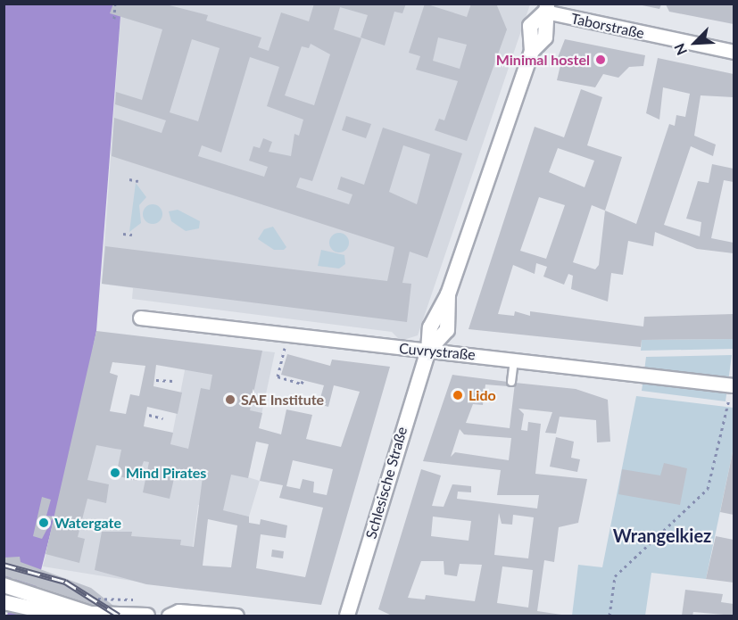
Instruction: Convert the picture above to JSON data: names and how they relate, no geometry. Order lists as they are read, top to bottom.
{
  "streets": {
    "main road": ["Schlesische Straße"],
    "street": ["Taborstraße", "Cuvrystraße"]
  },
  "crossings": [
    ["Taborstraße", "Schlesische Straße"],
    ["Cuvrystraße", "Schlesische Straße"]
  ],
  "districts": ["Wrangelkiez"],
  "places": [
    "Minimal hostel",
    "Lido",
    "SAE Institute",
    "Mind Pirates",
    "Watergate"
  ],
  "north": "bottom left"
}
